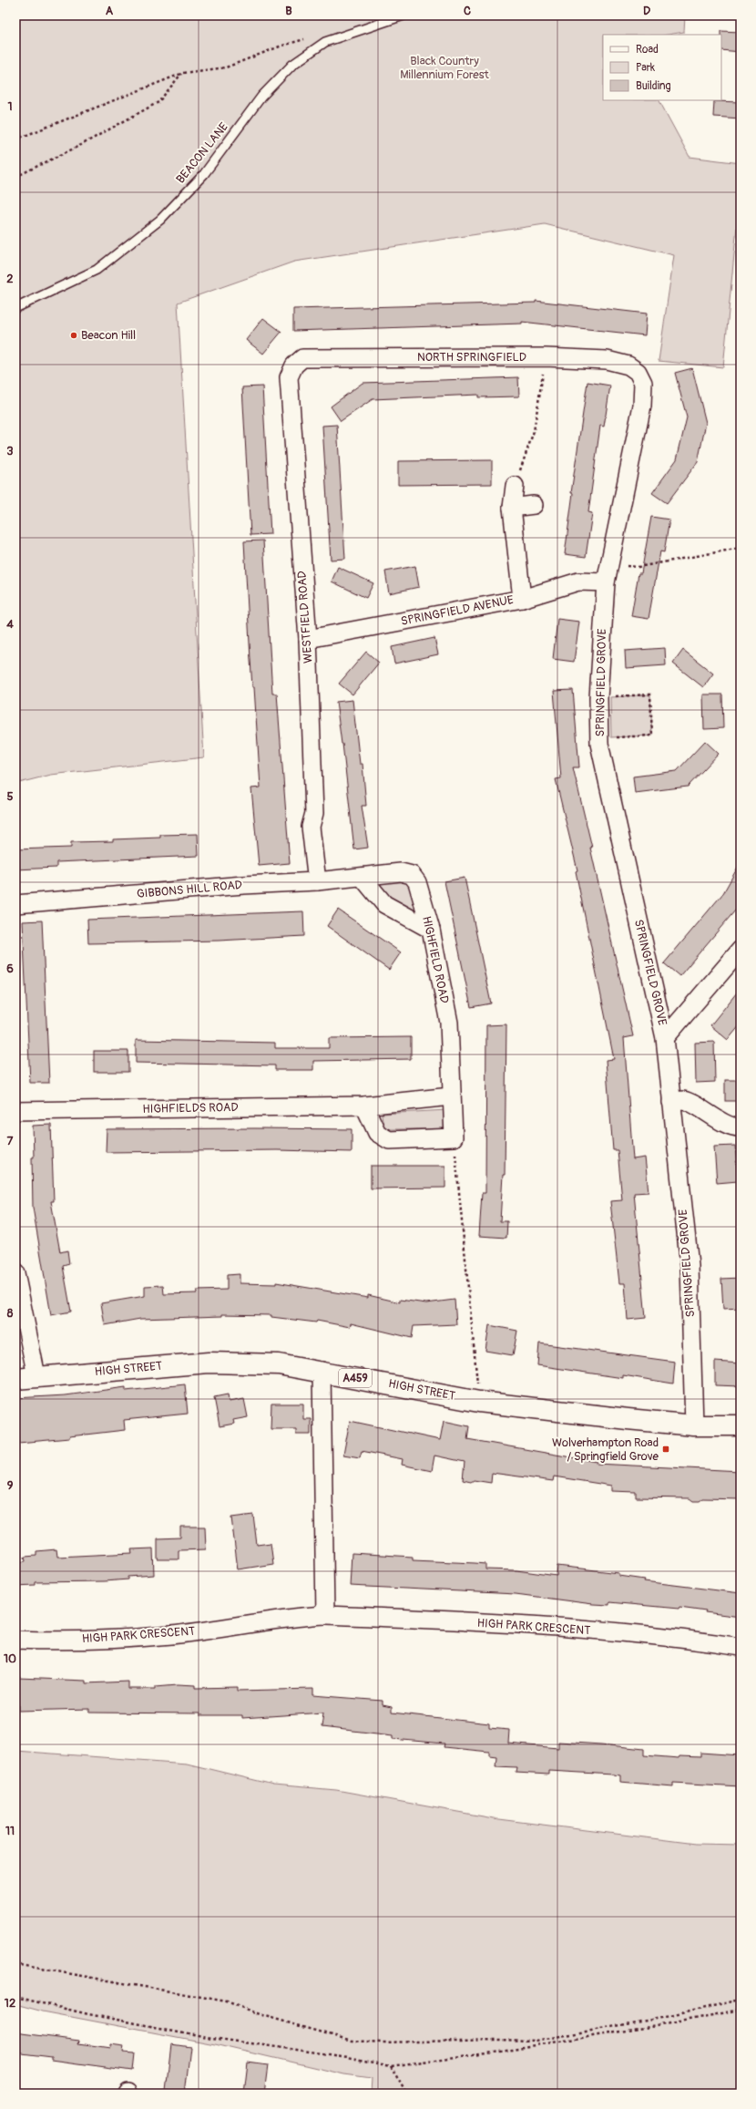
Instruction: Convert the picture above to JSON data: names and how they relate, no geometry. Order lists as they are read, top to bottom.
{
  "streets": {
    "main road": ["HIGH STREET", "A459"],
    "street": [
      "NORTH SPRINGFIELD",
      "SPRINGFIELD AVENUE",
      "WESTFIELD ROAD",
      "SPRINGFIELD GROVE",
      "GIBBONS HILL ROAD",
      "HIGHFIELD ROAD",
      "HIGHFIELDS ROAD",
      "HIGH PARK CRESCENT"
    ],
    "lane": ["BEACON LANE"]
  },
  "crossings": [
    ["NORTH SPRINGFIELD", "WESTFIELD ROAD"],
    ["NORTH SPRINGFIELD", "SPRINGFIELD GROVE"],
    ["SPRINGFIELD AVENUE", "WESTFIELD ROAD"],
    ["SPRINGFIELD AVENUE", "SPRINGFIELD GROVE"],
    ["WESTFIELD ROAD", "GIBBONS HILL ROAD"],
    ["SPRINGFIELD GROVE", "HIGH STREET"],
    ["GIBBONS HILL ROAD", "HIGHFIELD ROAD"],
    ["HIGHFIELD ROAD", "HIGHFIELDS ROAD"]
  ],
  "parks": ["Black Country Millennium Forest"],
  "places": {
    "other": ["Beacon Hill"],
    "transit": ["Wolverhampton Road / Springfield Grove"]
  },
  "legend": ["Road", "Park", "Building"],
  "grid": {
    "columns": [
      "A",
      "B",
      "C",
      "D"
    ],
    "rows": [
      "1",
      "2",
      "3",
      "4",
      "5",
      "6",
      "7",
      "8",
      "9",
      "10",
      "11",
      "12"
    ]
  }
}
